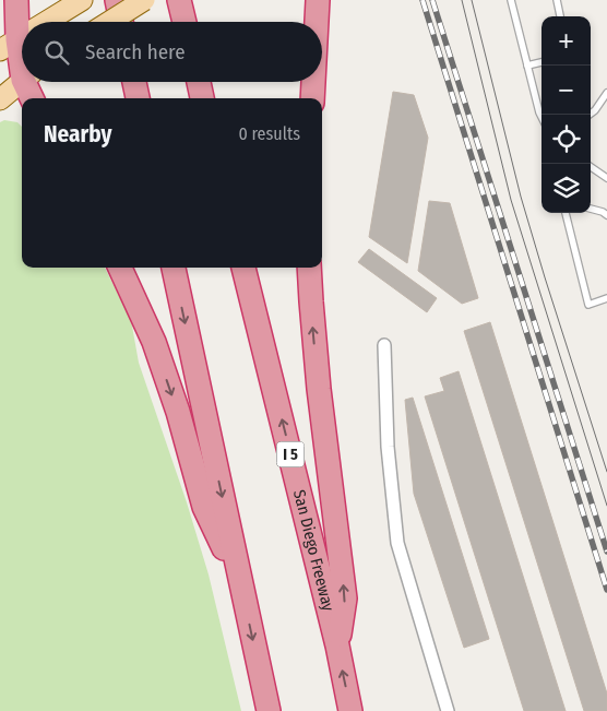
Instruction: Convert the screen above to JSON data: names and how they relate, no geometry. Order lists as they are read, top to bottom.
{
  "streets": {
    "highway": ["I 5", "San Diego Freeway"]
  },
  "page": {
    "map_buttons": ["+", "−"],
    "search": "Search here",
    "heading": ["Nearby", "0 results"]
  }
}
